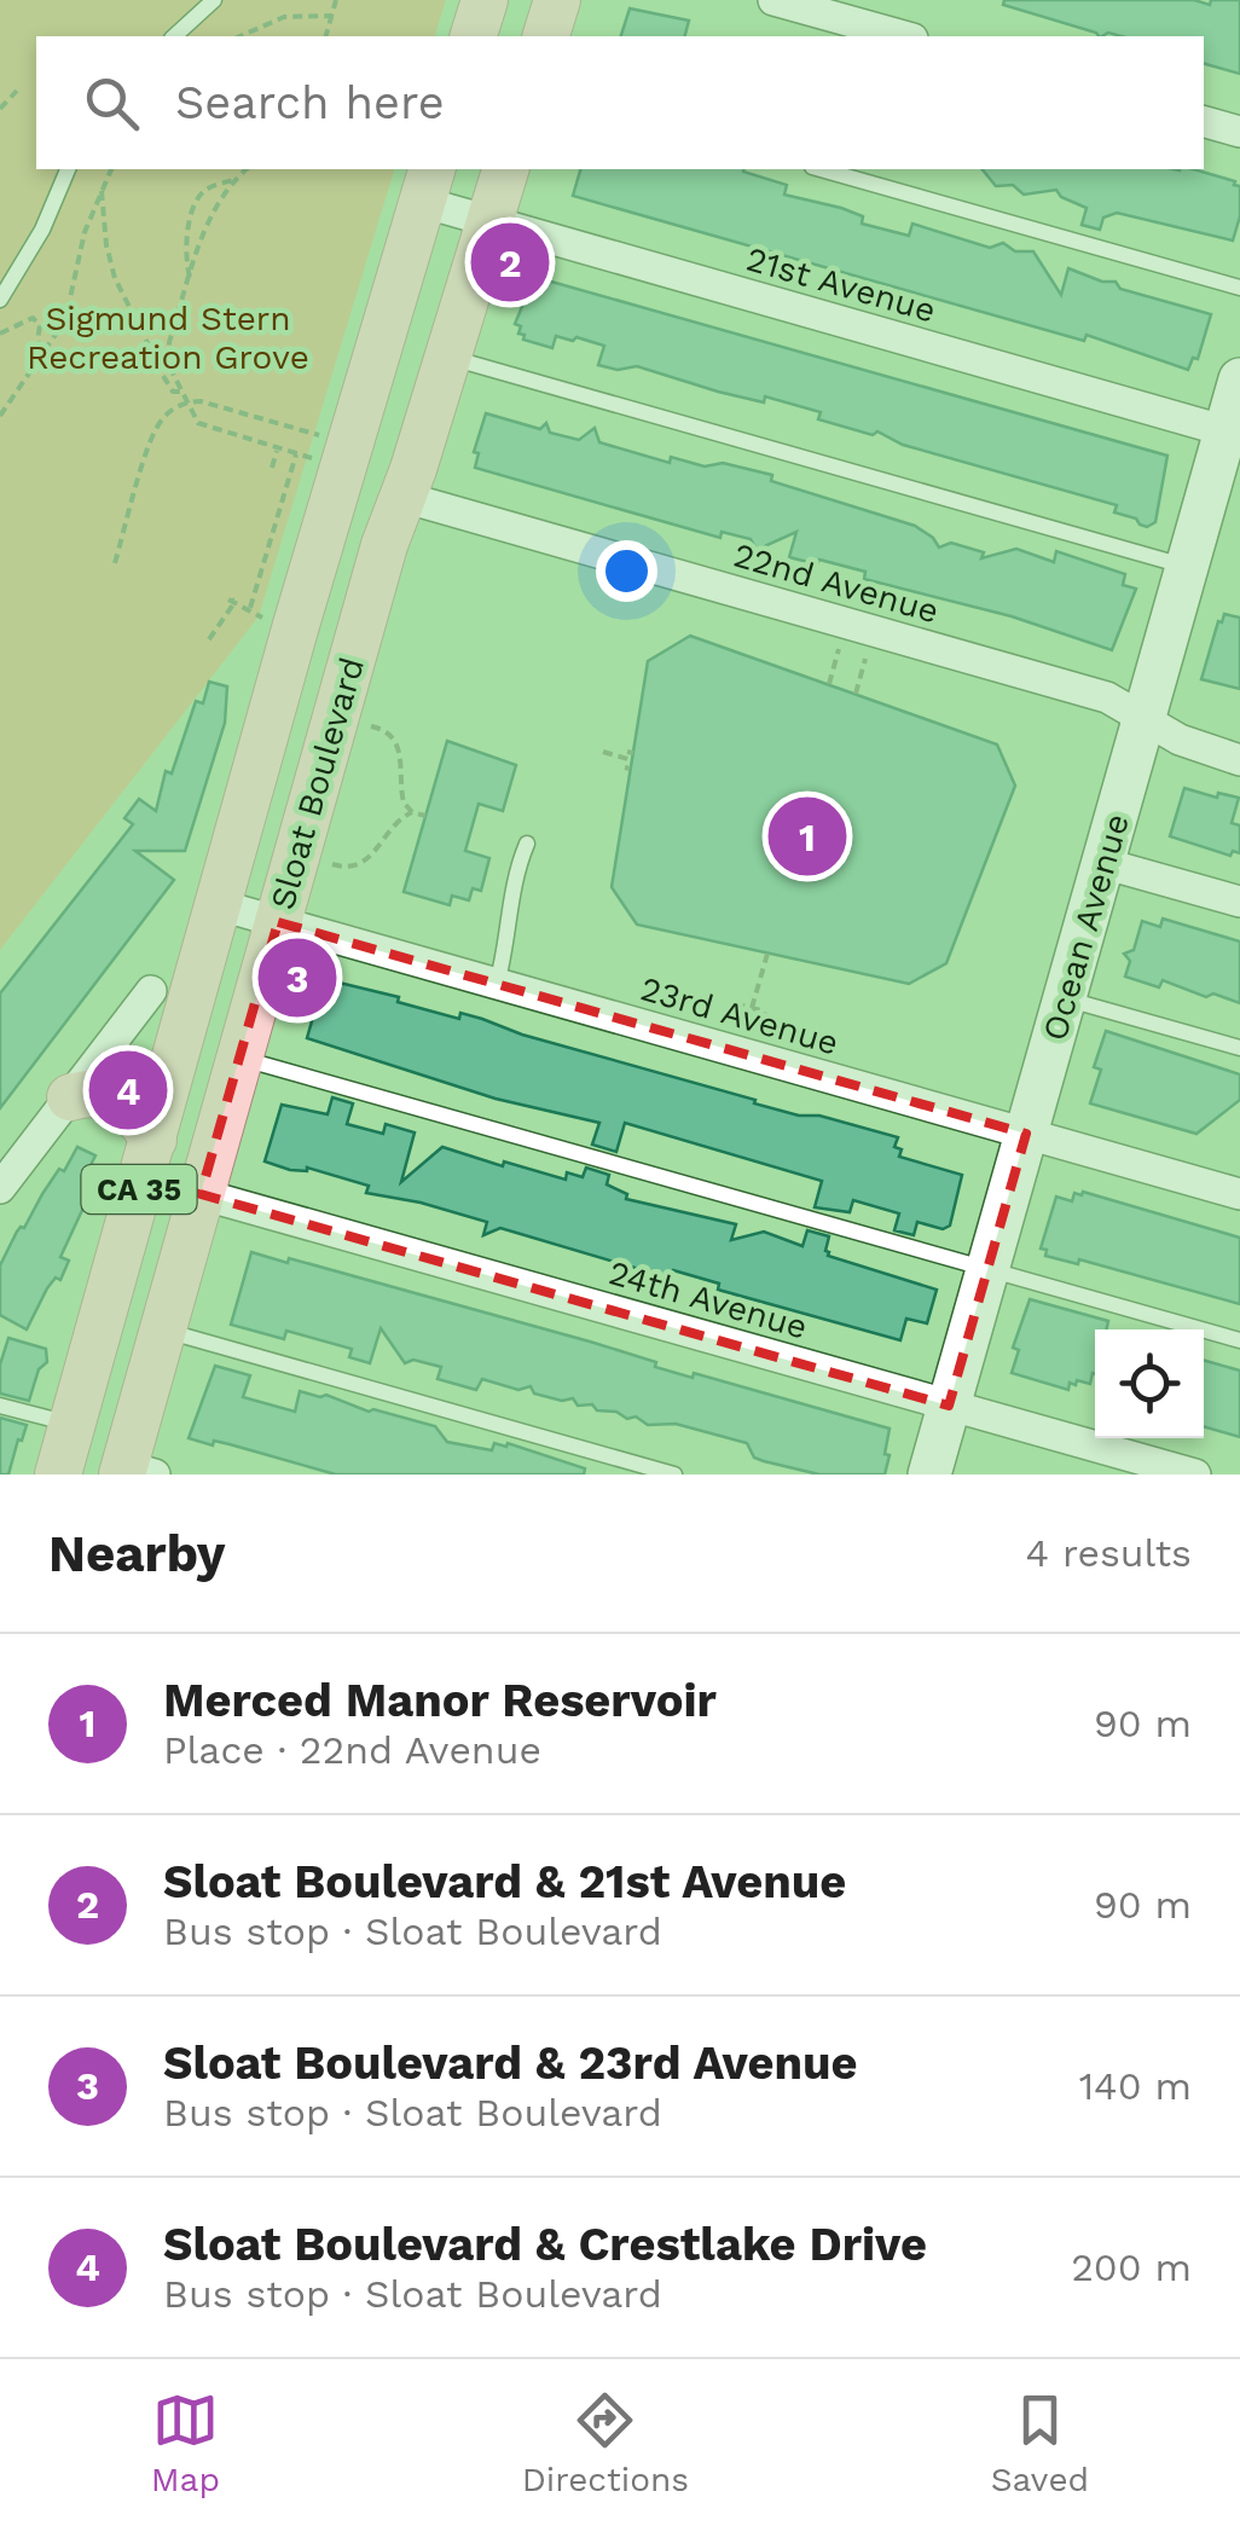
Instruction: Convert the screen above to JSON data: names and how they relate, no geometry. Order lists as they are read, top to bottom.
{
  "streets": {
    "main road": ["Sloat Boulevard", "CA 35"],
    "street": [
      "21st Avenue",
      "22nd Avenue",
      "Ocean Avenue",
      "23rd Avenue",
      "24th Avenue"
    ]
  },
  "crossings": [
    ["21st Avenue", "Sloat Boulevard"],
    ["21st Avenue", "Ocean Avenue"],
    ["22nd Avenue", "Sloat Boulevard"],
    ["22nd Avenue", "Ocean Avenue"],
    ["Sloat Boulevard", "23rd Avenue"],
    ["Sloat Boulevard", "24th Avenue"],
    ["Ocean Avenue", "23rd Avenue"],
    ["Ocean Avenue", "24th Avenue"]
  ],
  "parks": ["Sigmund Stern Recreation Grove"],
  "page": {
    "search": "Search here",
    "pins": [
      "2",
      "1",
      "3",
      "4"
    ],
    "heading": ["Nearby", "4 results"],
    "list": [
      {
        "mark": "1",
        "name": "Merced Manor Reservoir",
        "note": "Place · 22nd Avenue",
        "value": "90 m"
      },
      {
        "mark": "2",
        "name": "Sloat Boulevard & 21st Avenue",
        "note": "Bus stop · Sloat Boulevard",
        "value": "90 m"
      },
      {
        "mark": "3",
        "name": "Sloat Boulevard & 23rd Avenue",
        "note": "Bus stop · Sloat Boulevard",
        "value": "140 m"
      },
      {
        "mark": "4",
        "name": "Sloat Boulevard & Crestlake Drive",
        "note": "Bus stop · Sloat Boulevard",
        "value": "200 m"
      }
    ],
    "nav": ["Map", "Directions", "Saved"]
  }
}
